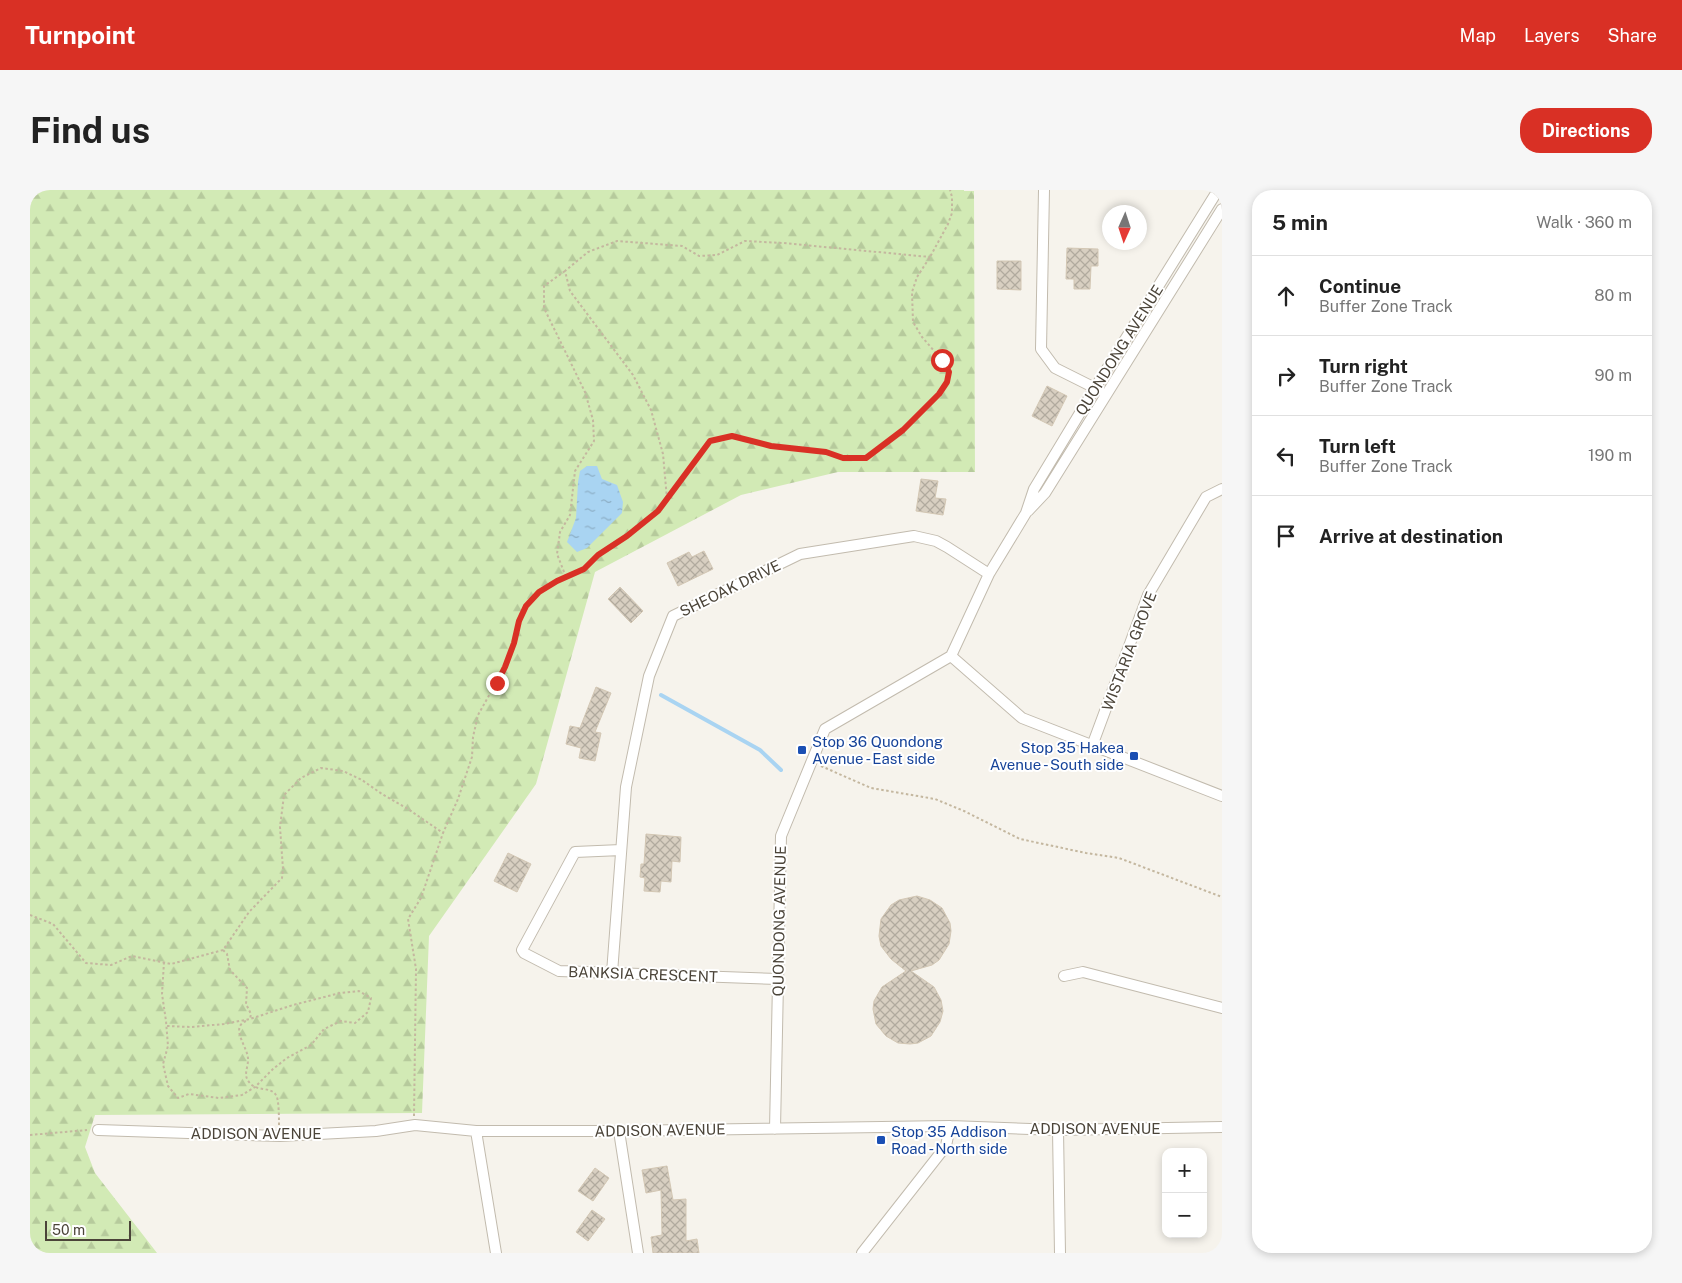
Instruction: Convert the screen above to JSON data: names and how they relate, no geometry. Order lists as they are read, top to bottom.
{
  "streets": {
    "street": [
      "QUONDONG AVENUE",
      "SHEOAK DRIVE",
      "WISTARIA GROVE",
      "BANKSIA CRESCENT",
      "ADDISON AVENUE"
    ]
  },
  "crossings": [
    ["QUONDONG AVENUE", "SHEOAK DRIVE"],
    ["QUONDONG AVENUE", "BANKSIA CRESCENT"],
    ["QUONDONG AVENUE", "ADDISON AVENUE"],
    ["SHEOAK DRIVE", "BANKSIA CRESCENT"]
  ],
  "places": {
    "transit": ["Stop 36 Quondong Avenue - East side", "Stop 35 Hakea Avenue - South side", "Stop 35 Addison Road - North side"]
  },
  "scale_bar": "50 m",
  "north": "bottom",
  "page": {
    "header": "Turnpoint",
    "nav": ["Map", "Layers", "Share"],
    "buttons": "Directions",
    "title": "Find us",
    "heading": ["5 min", "Walk · 360 m"],
    "list": [
      ["Continue", "Buffer Zone Track", "80 m"],
      ["Turn right", "Buffer Zone Track", "90 m"],
      ["Turn left", "Buffer Zone Track", "190 m"],
      "Arrive at destination"
    ],
    "map_buttons": ["+", "−"],
    "scale": "50 m"
  }
}
